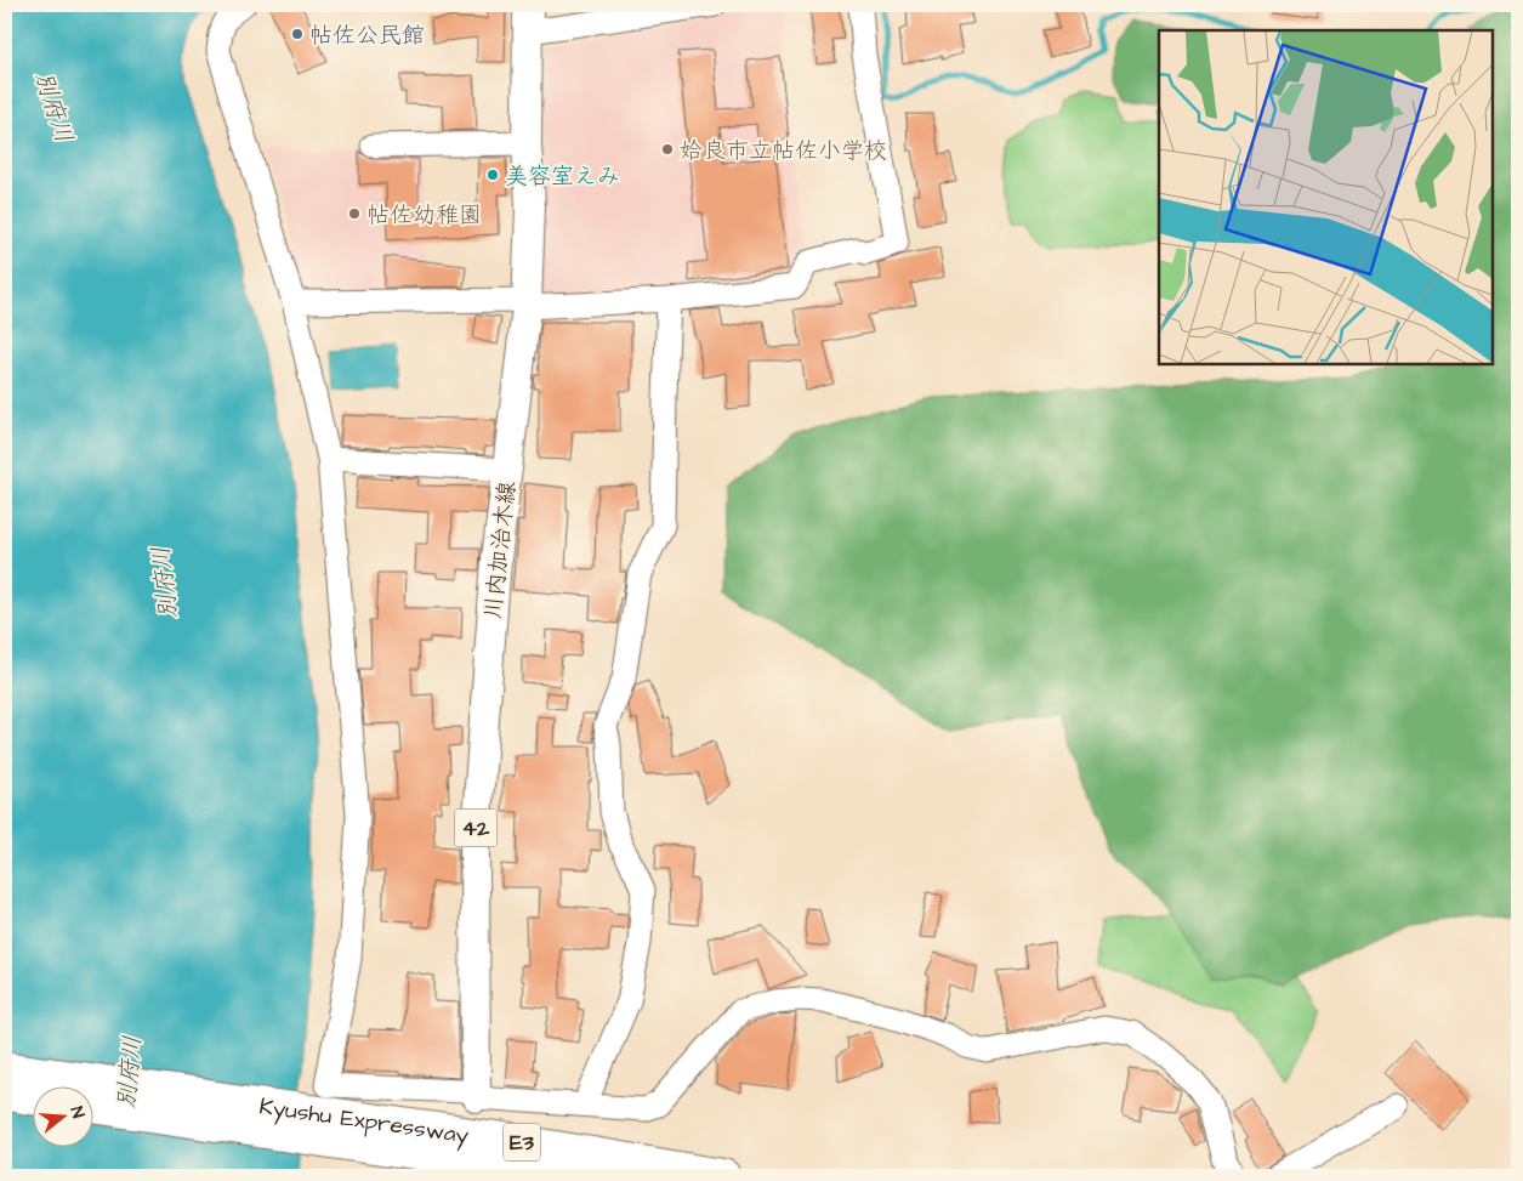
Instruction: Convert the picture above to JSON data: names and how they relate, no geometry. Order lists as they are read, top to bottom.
{
  "streets": {
    "highway": ["Kyushu Expressway", "E3"],
    "main road": ["川内加治木線", "42"]
  },
  "water": ["別府川"],
  "places": [
    "帖佐公民館",
    "姶良市立帖佐小学校",
    "美容室えみ",
    "帖佐幼稚園"
  ],
  "north": "right"
}
